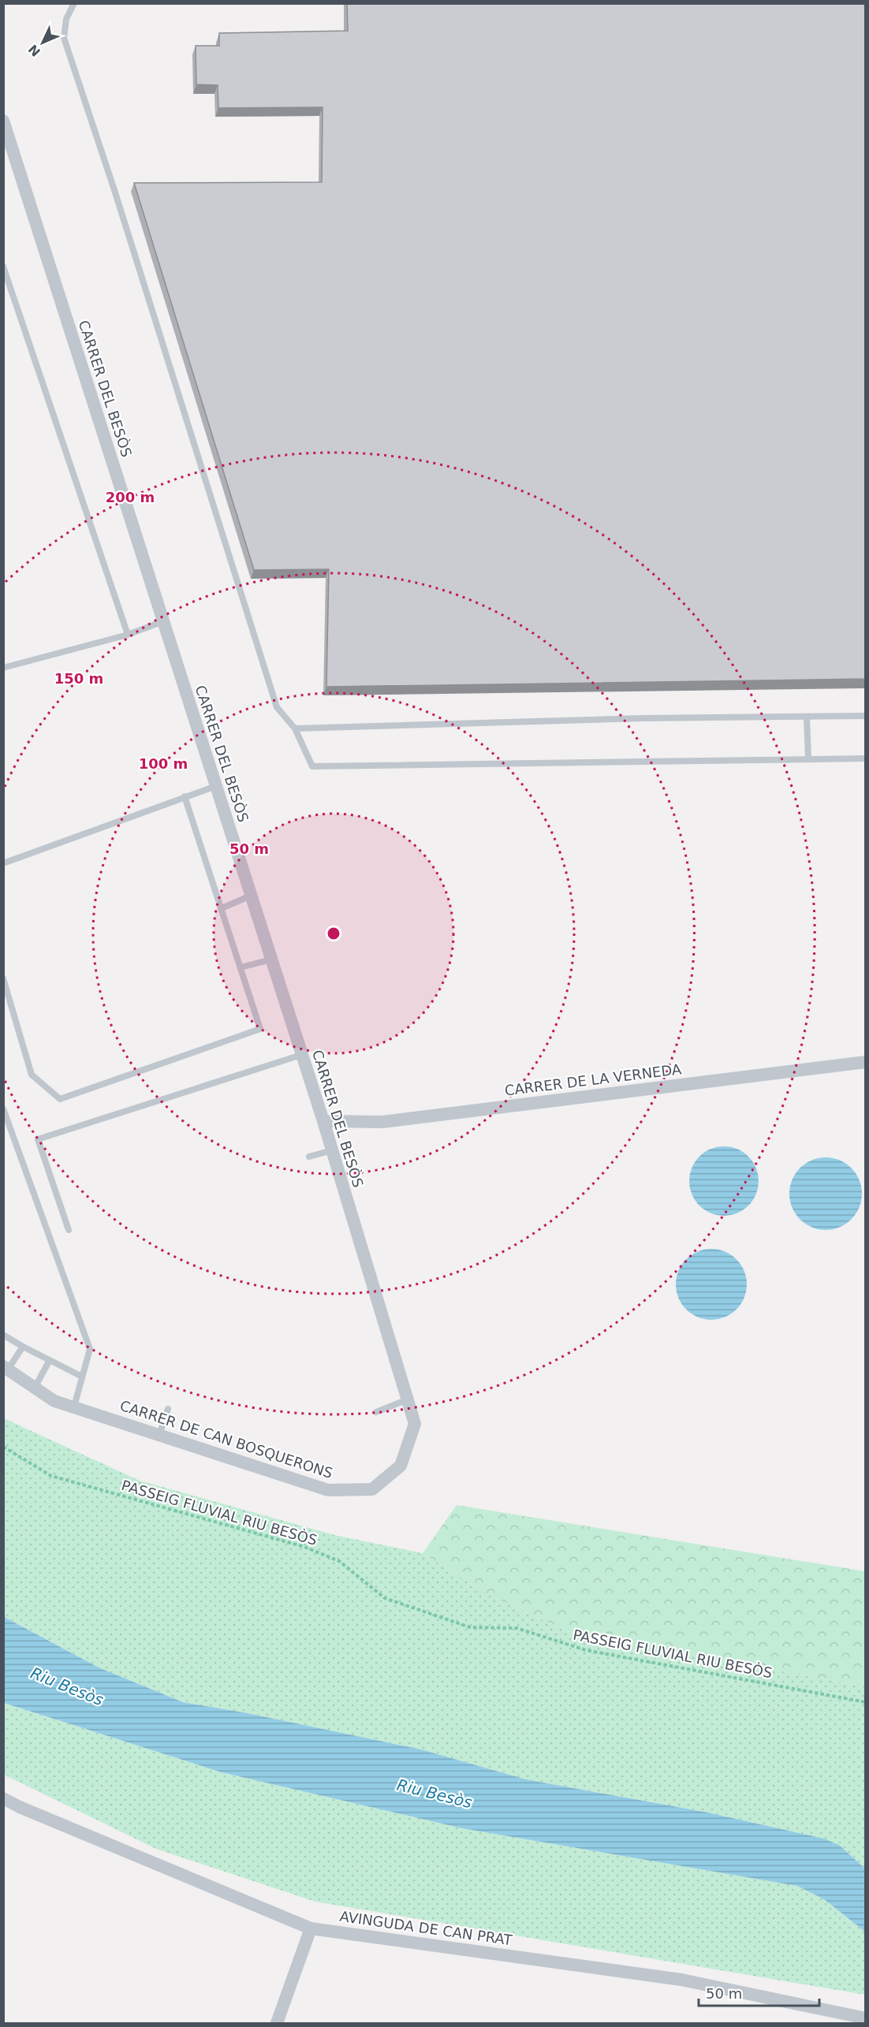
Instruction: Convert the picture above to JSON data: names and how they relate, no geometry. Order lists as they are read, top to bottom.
{
  "streets": {
    "street": [
      "CARRER DEL BESÒS",
      "CARRER DE LA VERNEDA",
      "CARRER DE CAN BOSQUERONS",
      "AVINGUDA DE CAN PRAT"
    ],
    "path": ["PASSEIG FLUVIAL RIU BESÒS"]
  },
  "crossings": [
    ["CARRER DEL BESÒS", "CARRER DE LA VERNEDA"],
    ["CARRER DEL BESÒS", "CARRER DE CAN BOSQUERONS"]
  ],
  "water": ["Riu Besòs"],
  "scale_bar": "50 m",
  "north": "bottom left",
  "rings": [
    "200 m",
    "150 m",
    "100 m",
    "50 m"
  ]
}
